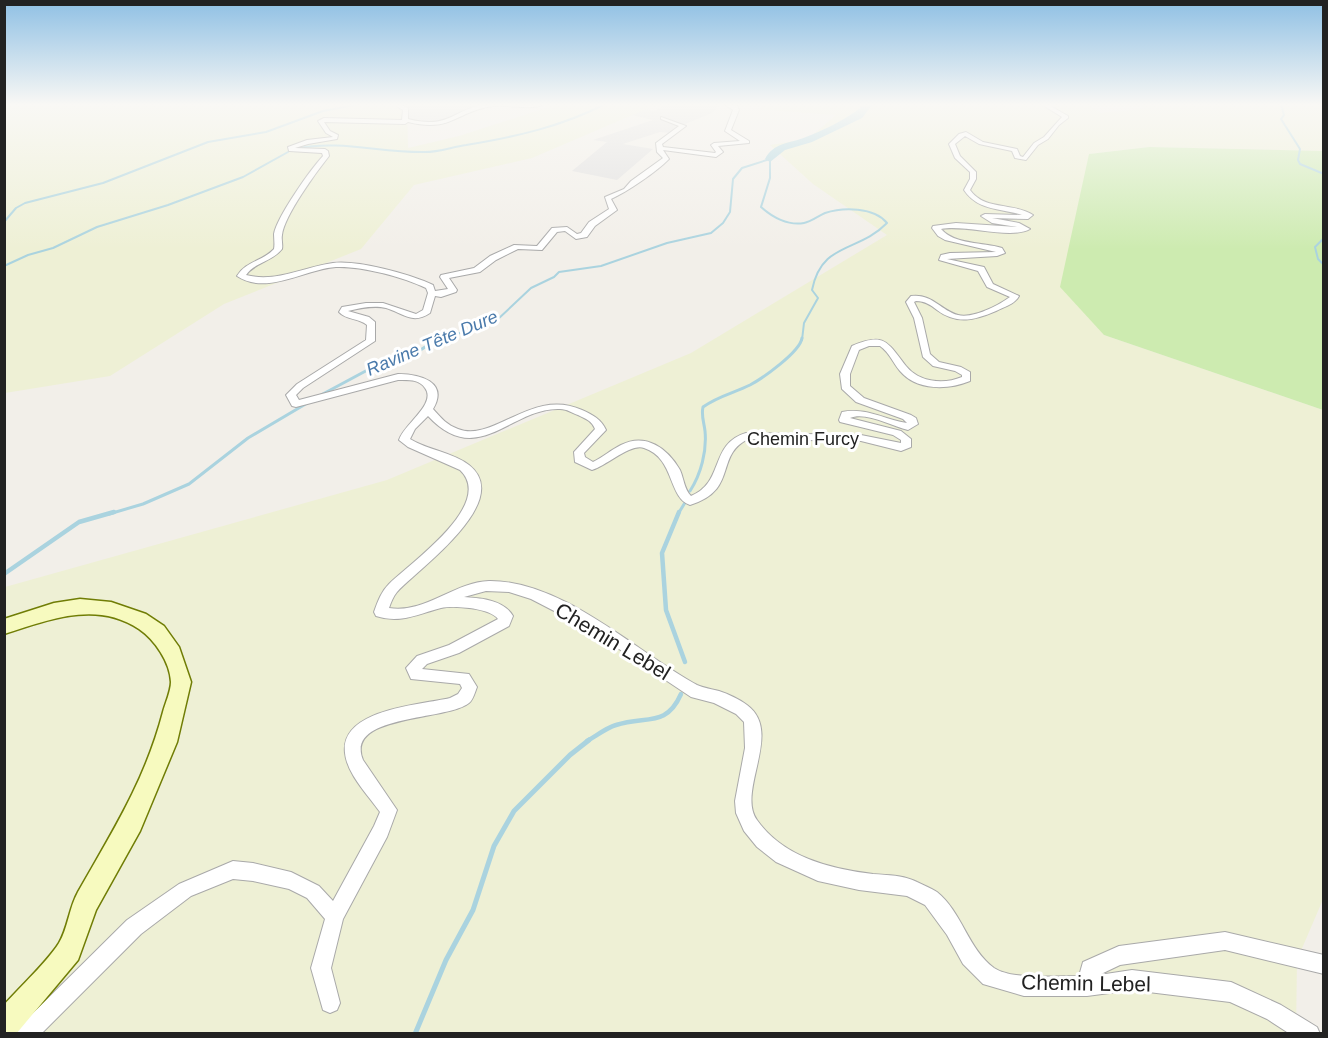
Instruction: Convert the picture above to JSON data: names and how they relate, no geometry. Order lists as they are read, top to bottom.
{
  "streets": {
    "street": ["Chemin Furcy", "Chemin Lebel"]
  },
  "crossings": [
    ["Chemin Furcy", "Chemin Lebel"]
  ],
  "water": ["Ravine Tête Dure"]
}
